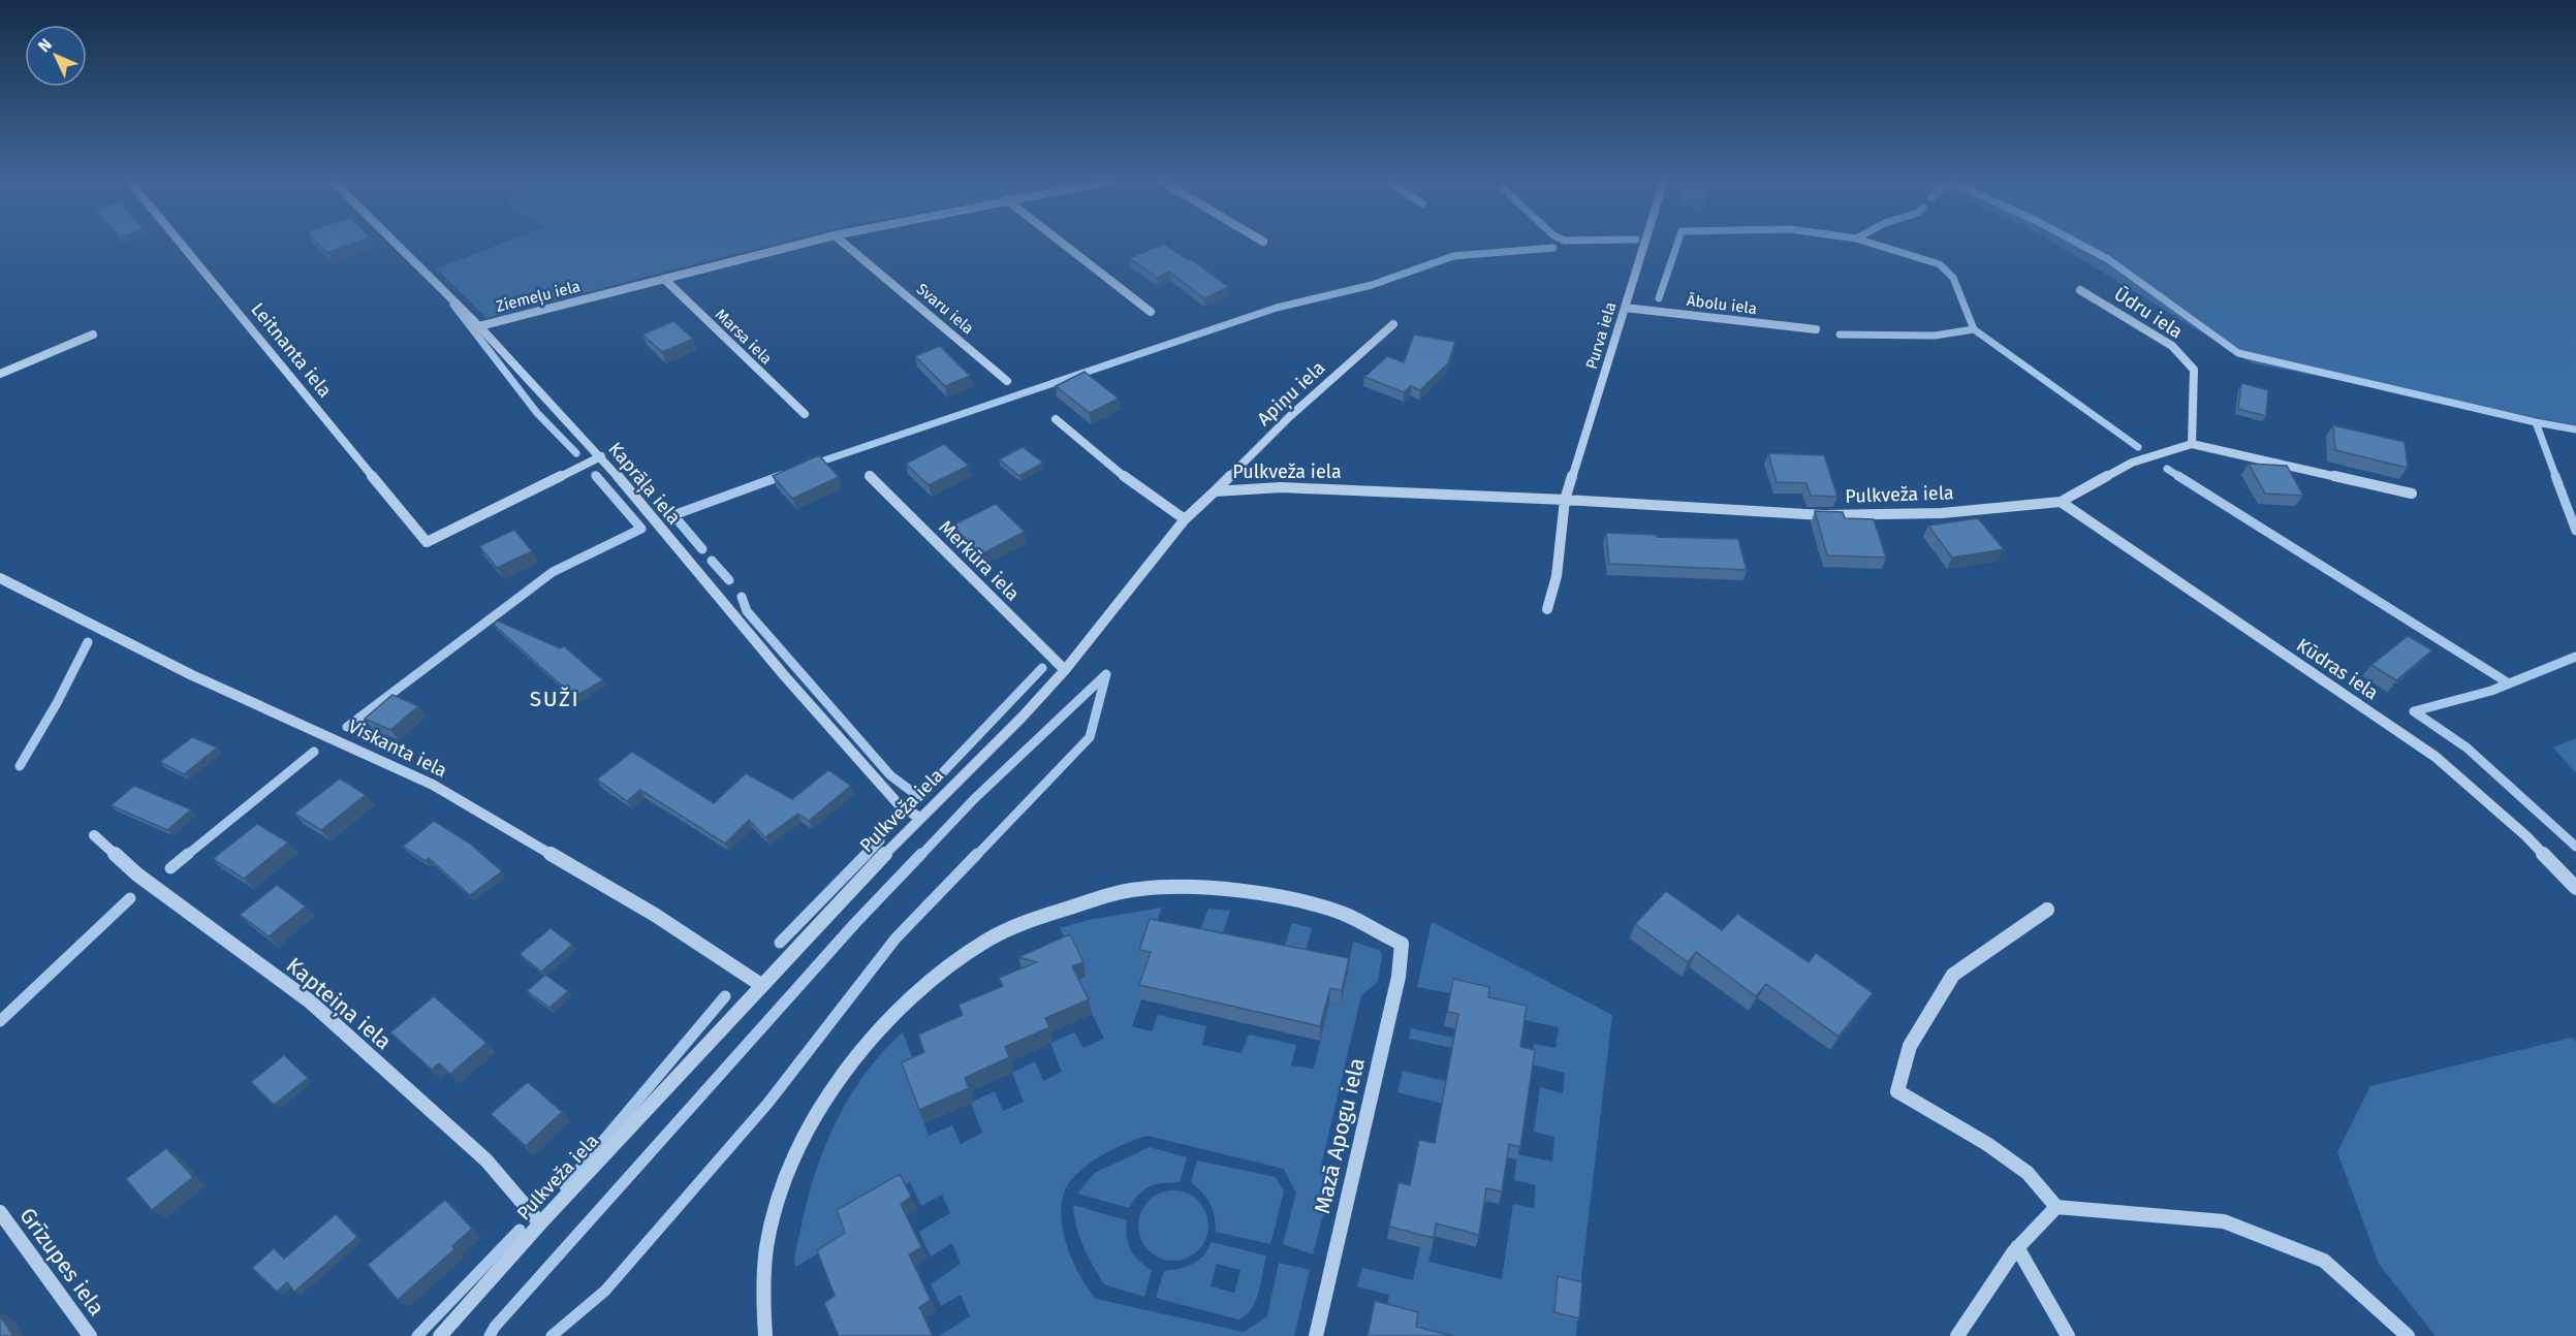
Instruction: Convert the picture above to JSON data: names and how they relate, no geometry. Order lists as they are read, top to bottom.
{
  "streets": {
    "street": [
      "Ziemeļu iela",
      "Ābolu iela",
      "Svaru iela",
      "Ūdru iela",
      "Purva iela",
      "Marsa iela",
      "Leitnanta iela",
      "Apiņu iela",
      "Pulkveža iela",
      "Kaprāļa iela",
      "Merkūra iela",
      "Kūdras iela",
      "Viskanta iela",
      "Kapteiņa iela",
      "Mazā Apogu iela",
      "Grīzupes iela"
    ]
  },
  "crossings": [
    ["Ziemeļu iela", "Marsa iela"],
    ["Ziemeļu iela", "Kaprāļa iela"],
    ["Ābolu iela", "Purva iela"],
    ["Ūdru iela", "Pulkveža iela"],
    ["Purva iela", "Pulkveža iela"],
    ["Leitnanta iela", "Kaprāļa iela"],
    ["Apiņu iela", "Pulkveža iela"],
    ["Pulkveža iela", "Kaprāļa iela"],
    ["Pulkveža iela", "Merkūra iela"],
    ["Pulkveža iela", "Kūdras iela"],
    ["Pulkveža iela", "Viskanta iela"],
    ["Pulkveža iela", "Kapteiņa iela"]
  ],
  "districts": ["SUŽI"],
  "north": "top left"
}
